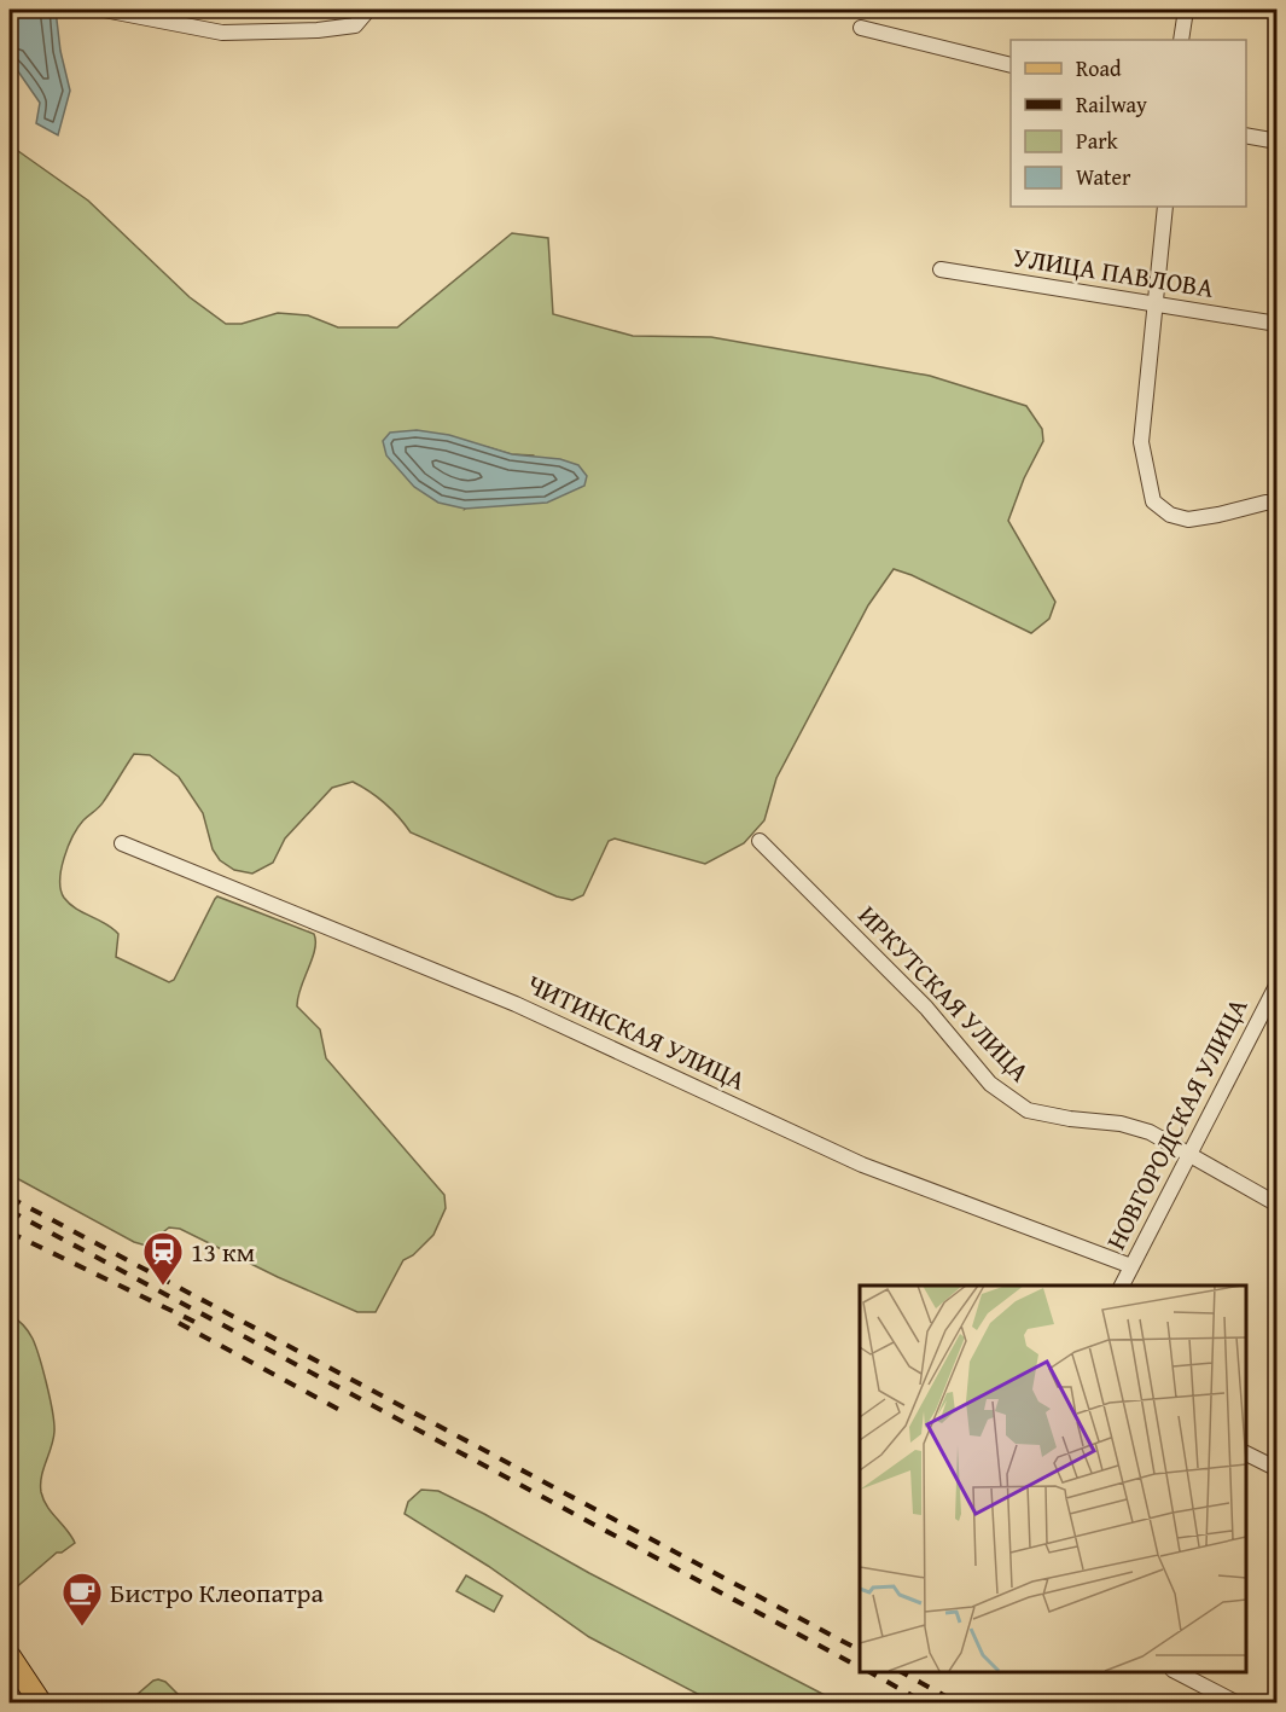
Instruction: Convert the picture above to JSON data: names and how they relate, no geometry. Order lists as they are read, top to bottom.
{
  "streets": {
    "street": [
      "УЛИЦА ПАВЛОВА",
      "ИРКУТСКАЯ УЛИЦА",
      "ЧИТИНСКАЯ УЛИЦА",
      "НОВГОРОДСКАЯ УЛИЦА"
    ]
  },
  "crossings": [
    ["ИРКУТСКАЯ УЛИЦА", "НОВГОРОДСКАЯ УЛИЦА"],
    ["ЧИТИНСКАЯ УЛИЦА", "НОВГОРОДСКАЯ УЛИЦА"]
  ],
  "places": {
    "station": ["13 км"],
    "cafe": ["Бистро Клеопатра"]
  },
  "legend": [
    "Road",
    "Railway",
    "Park",
    "Water"
  ]
}
